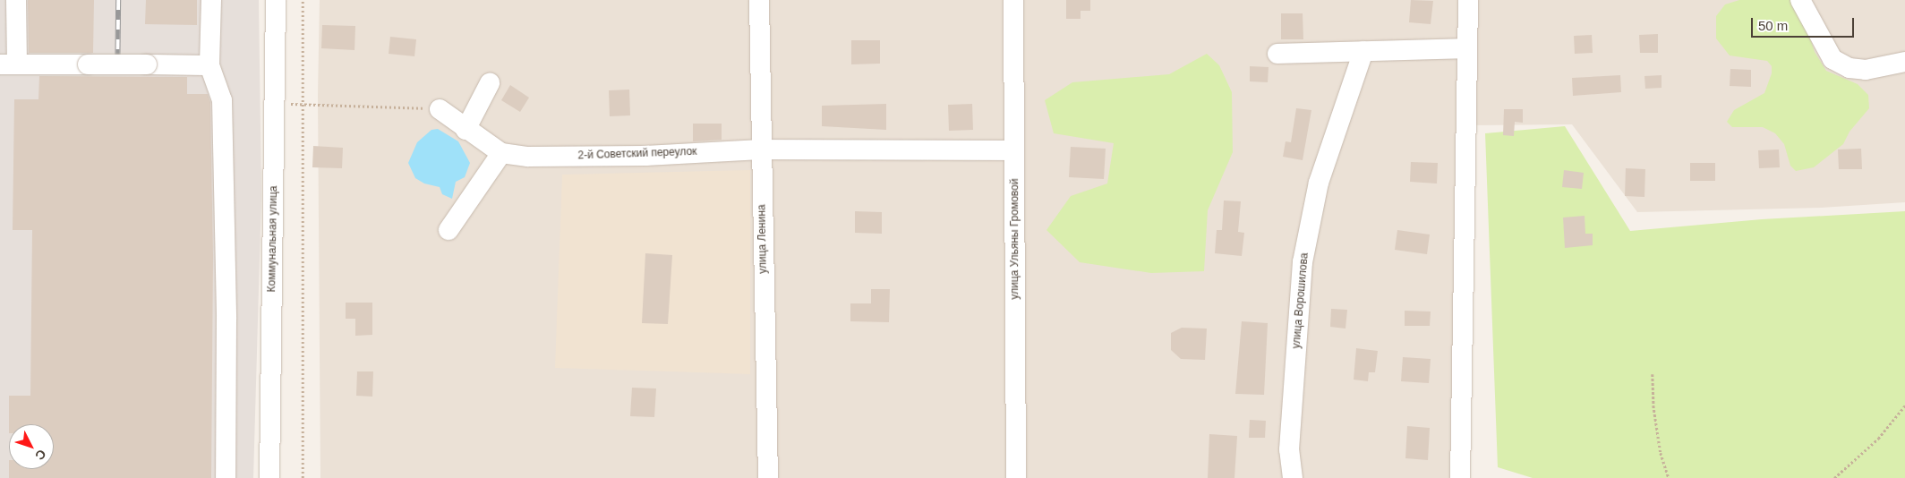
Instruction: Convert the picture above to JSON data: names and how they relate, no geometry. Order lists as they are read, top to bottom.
{
  "streets": {
    "street": [
      "2-й Советский переулок",
      "Коммунальная улица",
      "улица Ленина",
      "улица Ульяны Громовой",
      "улица Ворошилова"
    ]
  },
  "crossings": [
    ["2-й Советский переулок", "улица Ленина"],
    ["2-й Советский переулок", "улица Ульяны Громовой"]
  ],
  "scale_bar": "50 m",
  "north": "bottom right"
}
